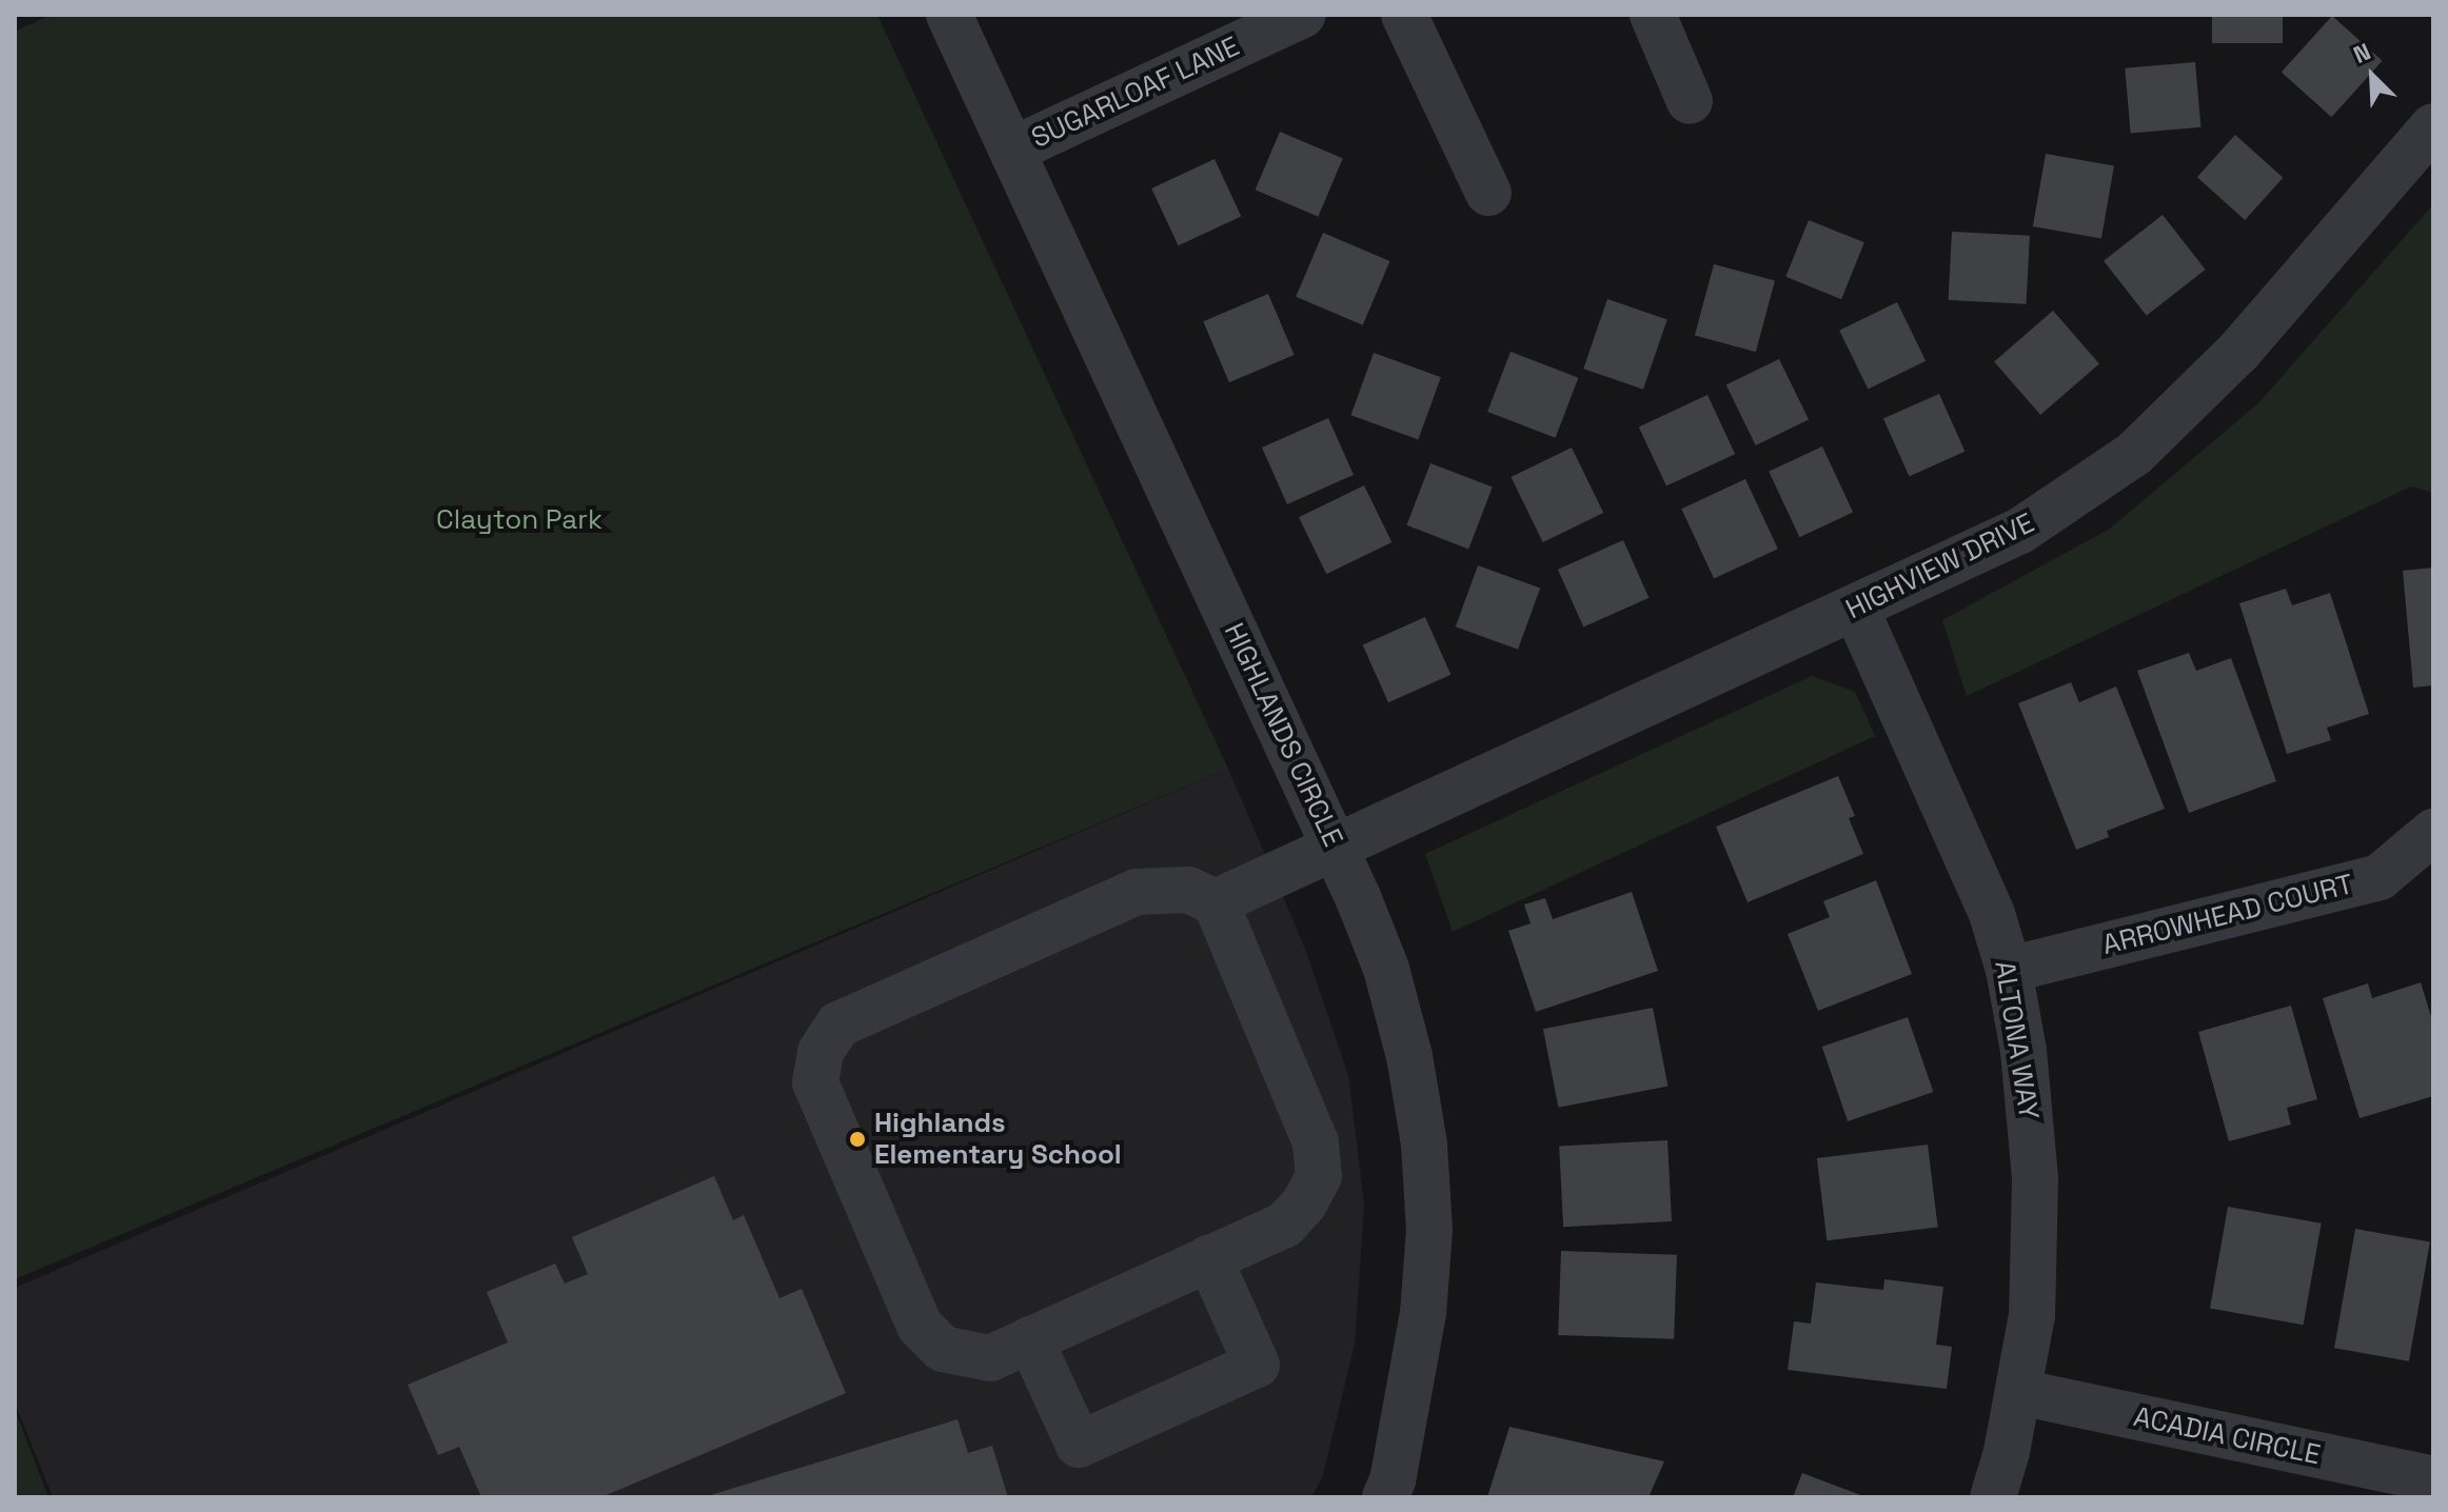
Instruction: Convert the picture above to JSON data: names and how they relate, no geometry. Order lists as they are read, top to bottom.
{
  "streets": {
    "street": [
      "SUGARLOAF LANE",
      "HIGHVIEW DRIVE",
      "HIGHLANDS CIRCLE",
      "ARROWHEAD COURT",
      "ALTONA WAY",
      "ACADIA CIRCLE"
    ]
  },
  "crossings": [
    ["SUGARLOAF LANE", "HIGHLANDS CIRCLE"],
    ["HIGHVIEW DRIVE", "HIGHLANDS CIRCLE"],
    ["HIGHVIEW DRIVE", "ALTONA WAY"],
    ["ARROWHEAD COURT", "ALTONA WAY"],
    ["ALTONA WAY", "ACADIA CIRCLE"]
  ],
  "parks": ["Clayton Park"],
  "places": ["Highlands Elementary School"],
  "north": "top left"
}
